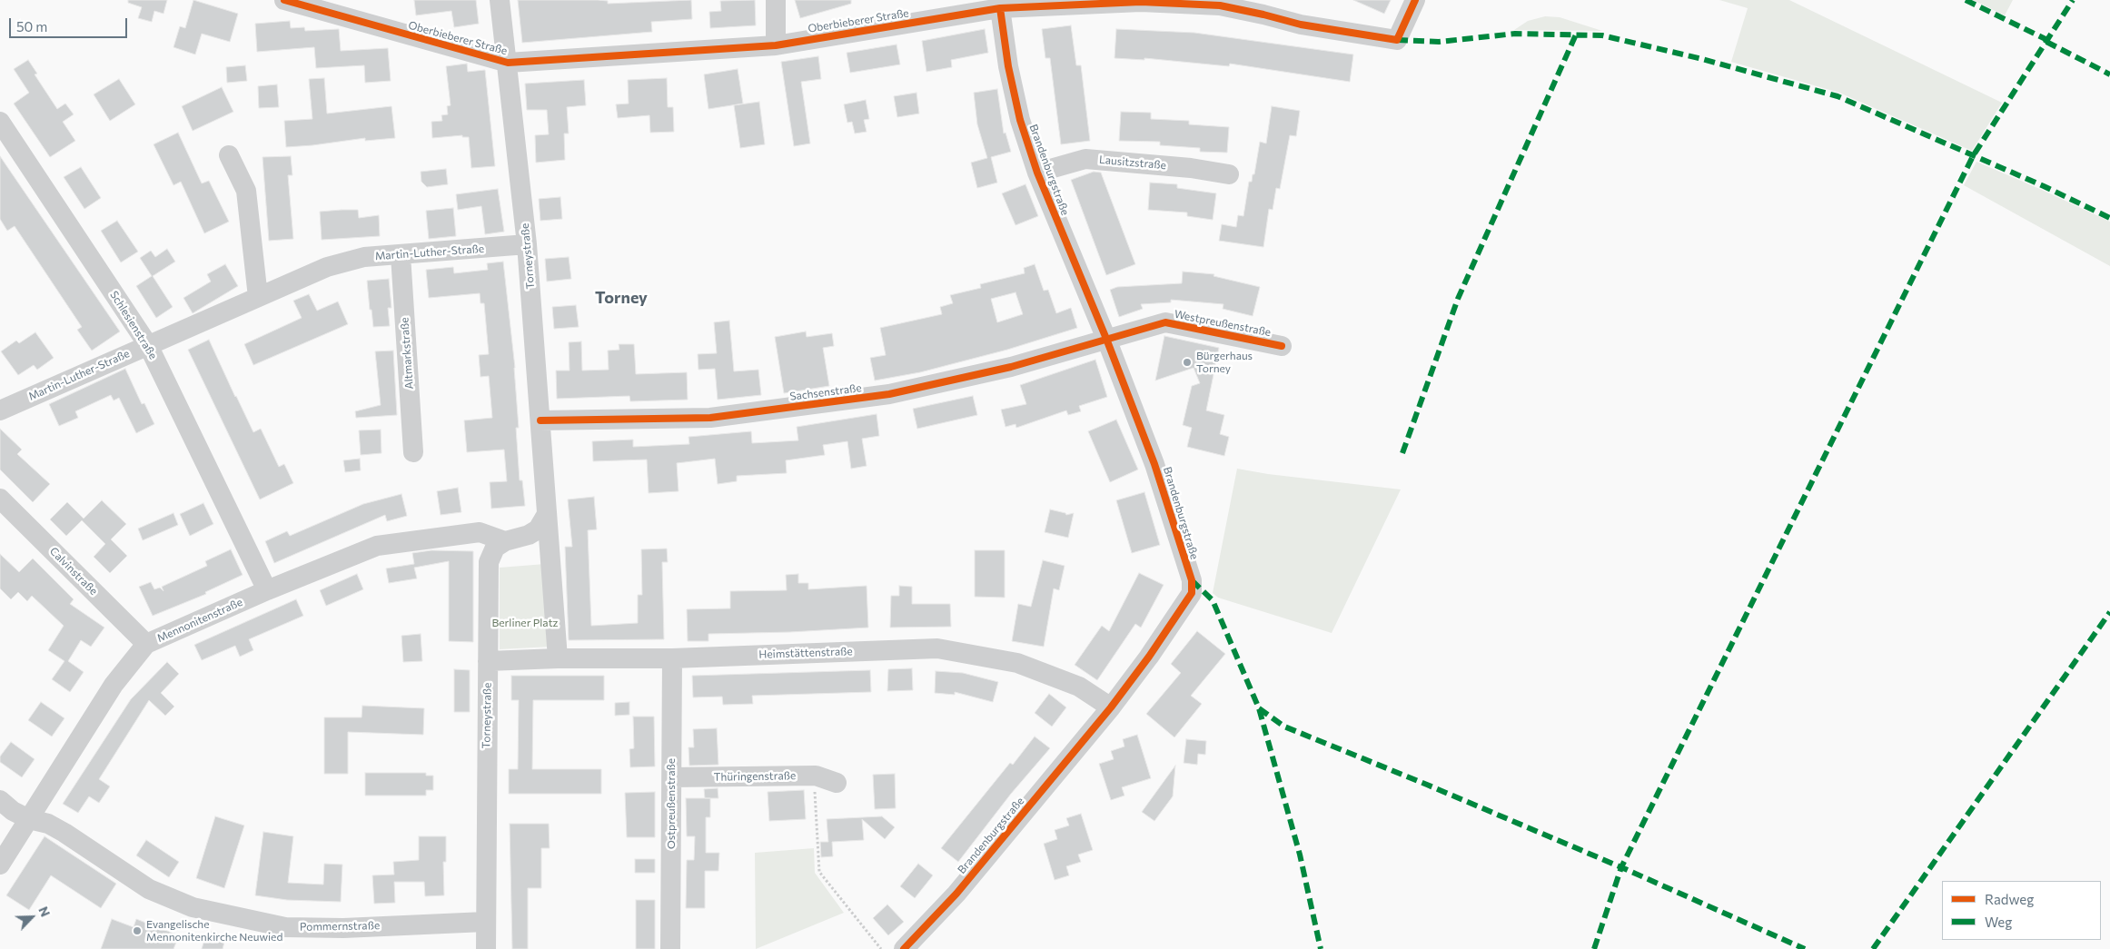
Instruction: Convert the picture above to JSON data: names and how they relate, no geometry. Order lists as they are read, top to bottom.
{
  "streets": {
    "street": [
      "Oberbieberer Straße",
      "Lausitzstraße",
      "Brandenburgstraße",
      "Martin-Luther-Straße",
      "Torneystraße",
      "Westpreußenstraße",
      "Schlesienstraße",
      "Altmarkstraße",
      "Sachsenstraße",
      "Calvinstraße",
      "Mennonitenstraße",
      "Heimstättenstraße",
      "Thüringenstraße",
      "Ostpreußenstraße",
      "Pommernstraße"
    ]
  },
  "crossings": [
    ["Oberbieberer Straße", "Brandenburgstraße"],
    ["Oberbieberer Straße", "Torneystraße"],
    ["Lausitzstraße", "Brandenburgstraße"],
    ["Brandenburgstraße", "Westpreußenstraße"],
    ["Brandenburgstraße", "Sachsenstraße"],
    ["Brandenburgstraße", "Heimstättenstraße"],
    ["Martin-Luther-Straße", "Torneystraße"],
    ["Martin-Luther-Straße", "Schlesienstraße"],
    ["Martin-Luther-Straße", "Altmarkstraße"],
    ["Torneystraße", "Sachsenstraße"],
    ["Torneystraße", "Mennonitenstraße"],
    ["Torneystraße", "Heimstättenstraße"],
    ["Torneystraße", "Pommernstraße"],
    ["Westpreußenstraße", "Sachsenstraße"],
    ["Schlesienstraße", "Mennonitenstraße"],
    ["Calvinstraße", "Mennonitenstraße"],
    ["Mennonitenstraße", "Pommernstraße"],
    ["Heimstättenstraße", "Ostpreußenstraße"],
    ["Thüringenstraße", "Ostpreußenstraße"]
  ],
  "districts": ["Torney"],
  "parks": ["Berliner Platz"],
  "places": ["Bürgerhaus Torney", "Evangelische Mennonitenkirche Neuwied"],
  "legend": ["Radweg", "Weg"],
  "scale_bar": "50 m",
  "north": "top right"
}
